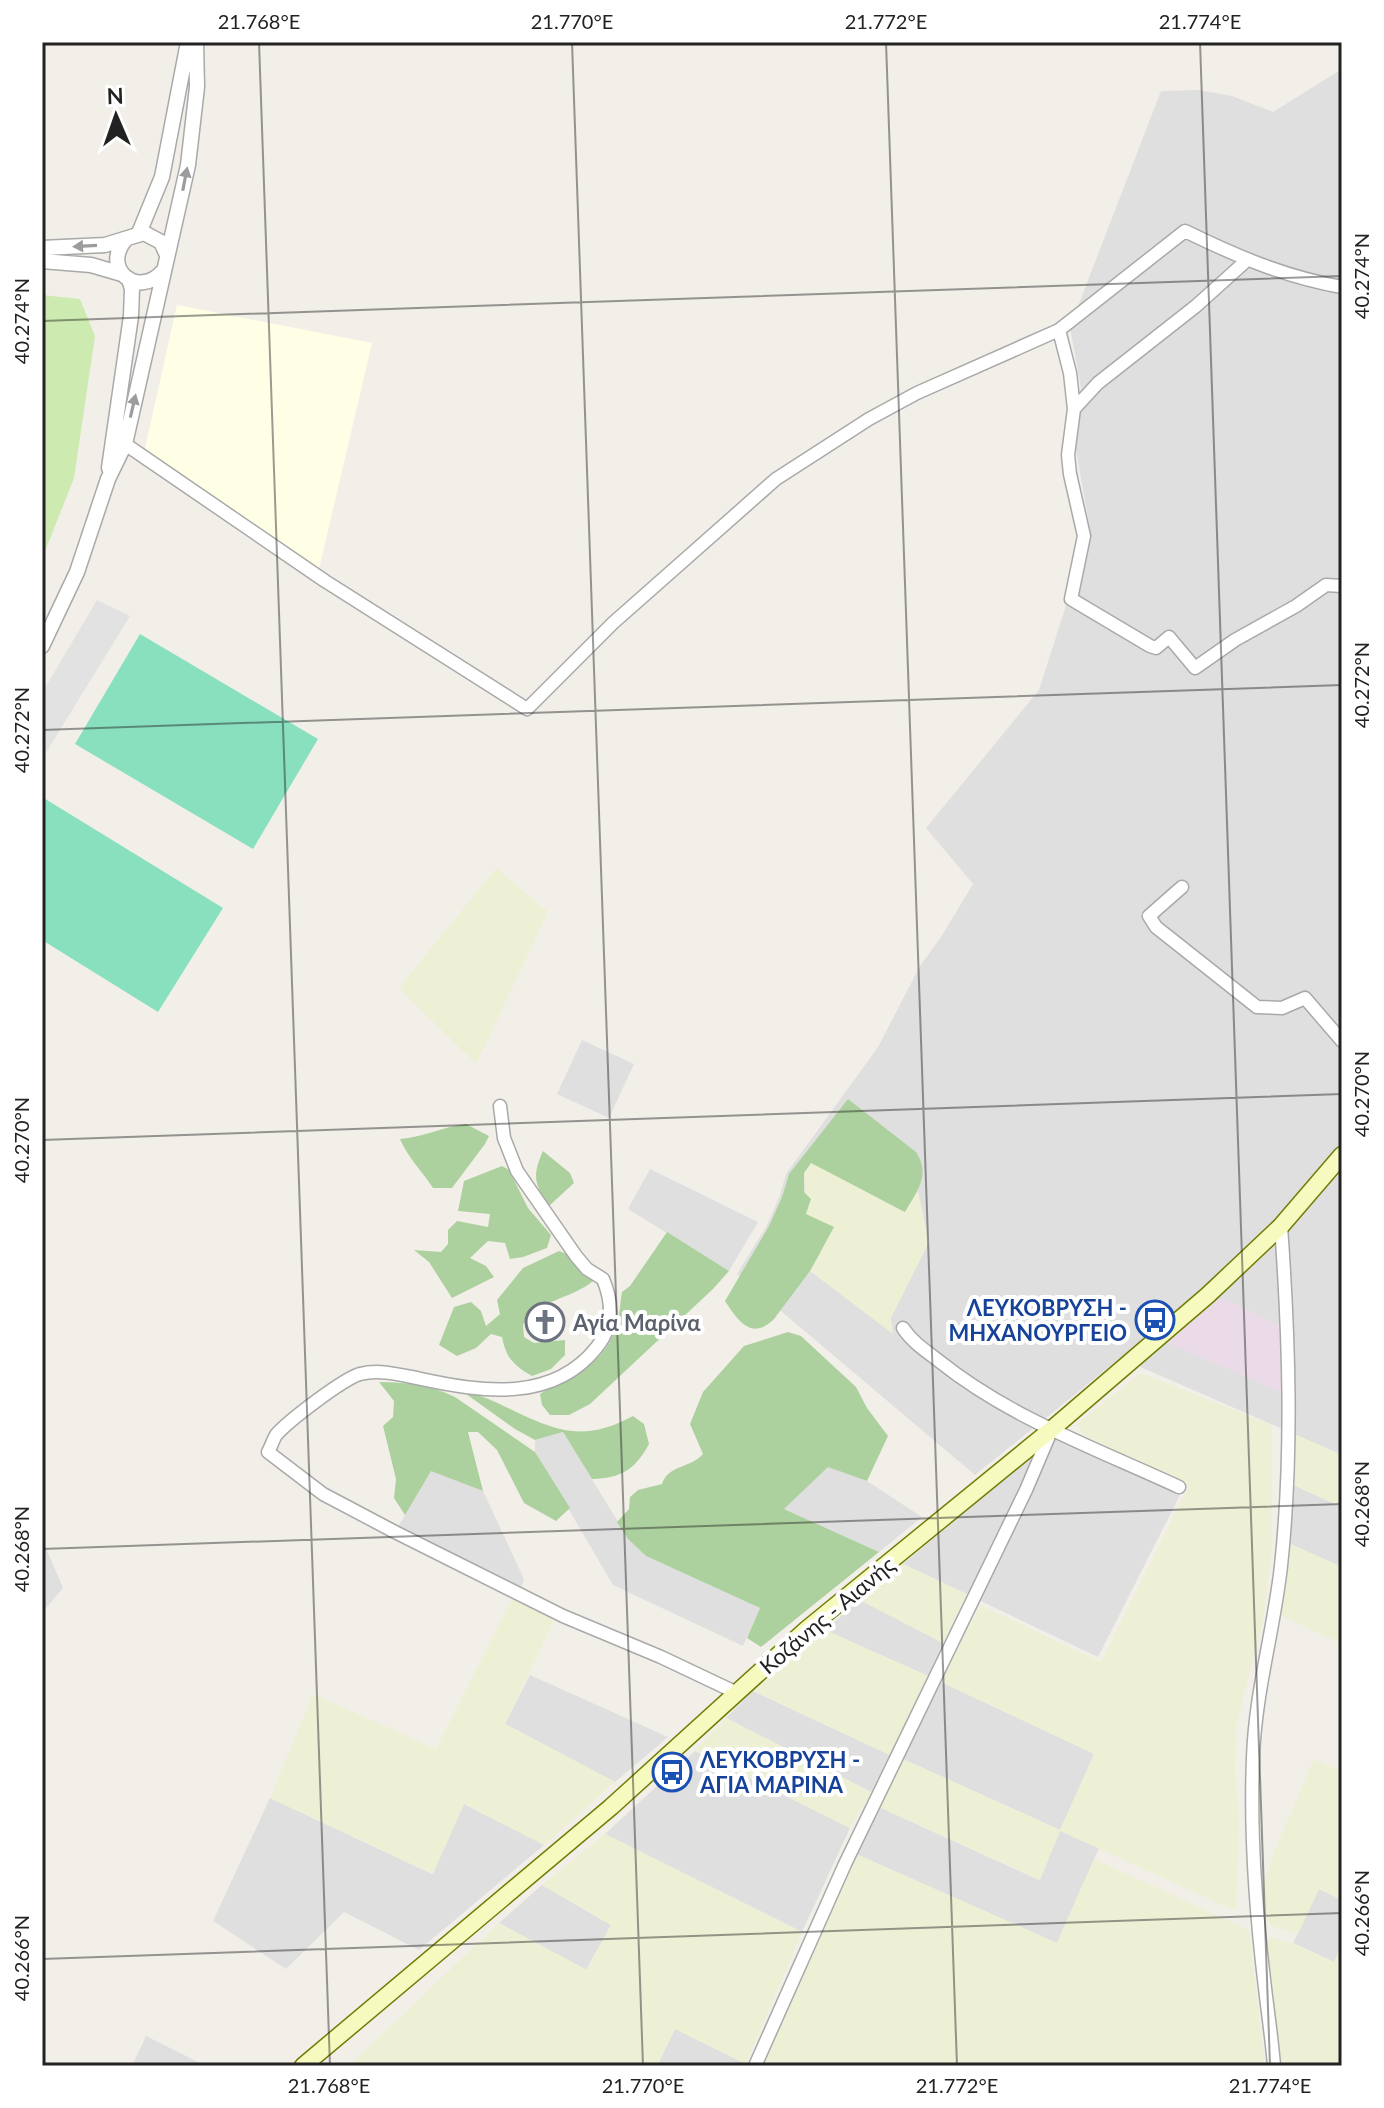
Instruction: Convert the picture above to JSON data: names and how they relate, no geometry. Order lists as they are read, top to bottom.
{
  "streets": {
    "main road": ["Κοζάνης - Αιανής"]
  },
  "places": {
    "bus stop": ["ΛΕΥΚΟΒΡΥΣΗ - ΜΗΧΑΝΟΥΡΓΕΙΟ", "ΛΕΥΚΟΒΡΥΣΗ - ΑΓΙΑ ΜΑΡΙΝΑ"],
    "church": ["Αγία Μαρίνα"]
  },
  "north": "top",
  "coordinates": [
    "21.768°E",
    "21.770°E",
    "21.772°E",
    "21.774°E",
    "40.274°N",
    "40.272°N",
    "40.270°N",
    "40.268°N",
    "40.266°N"
  ]
}
